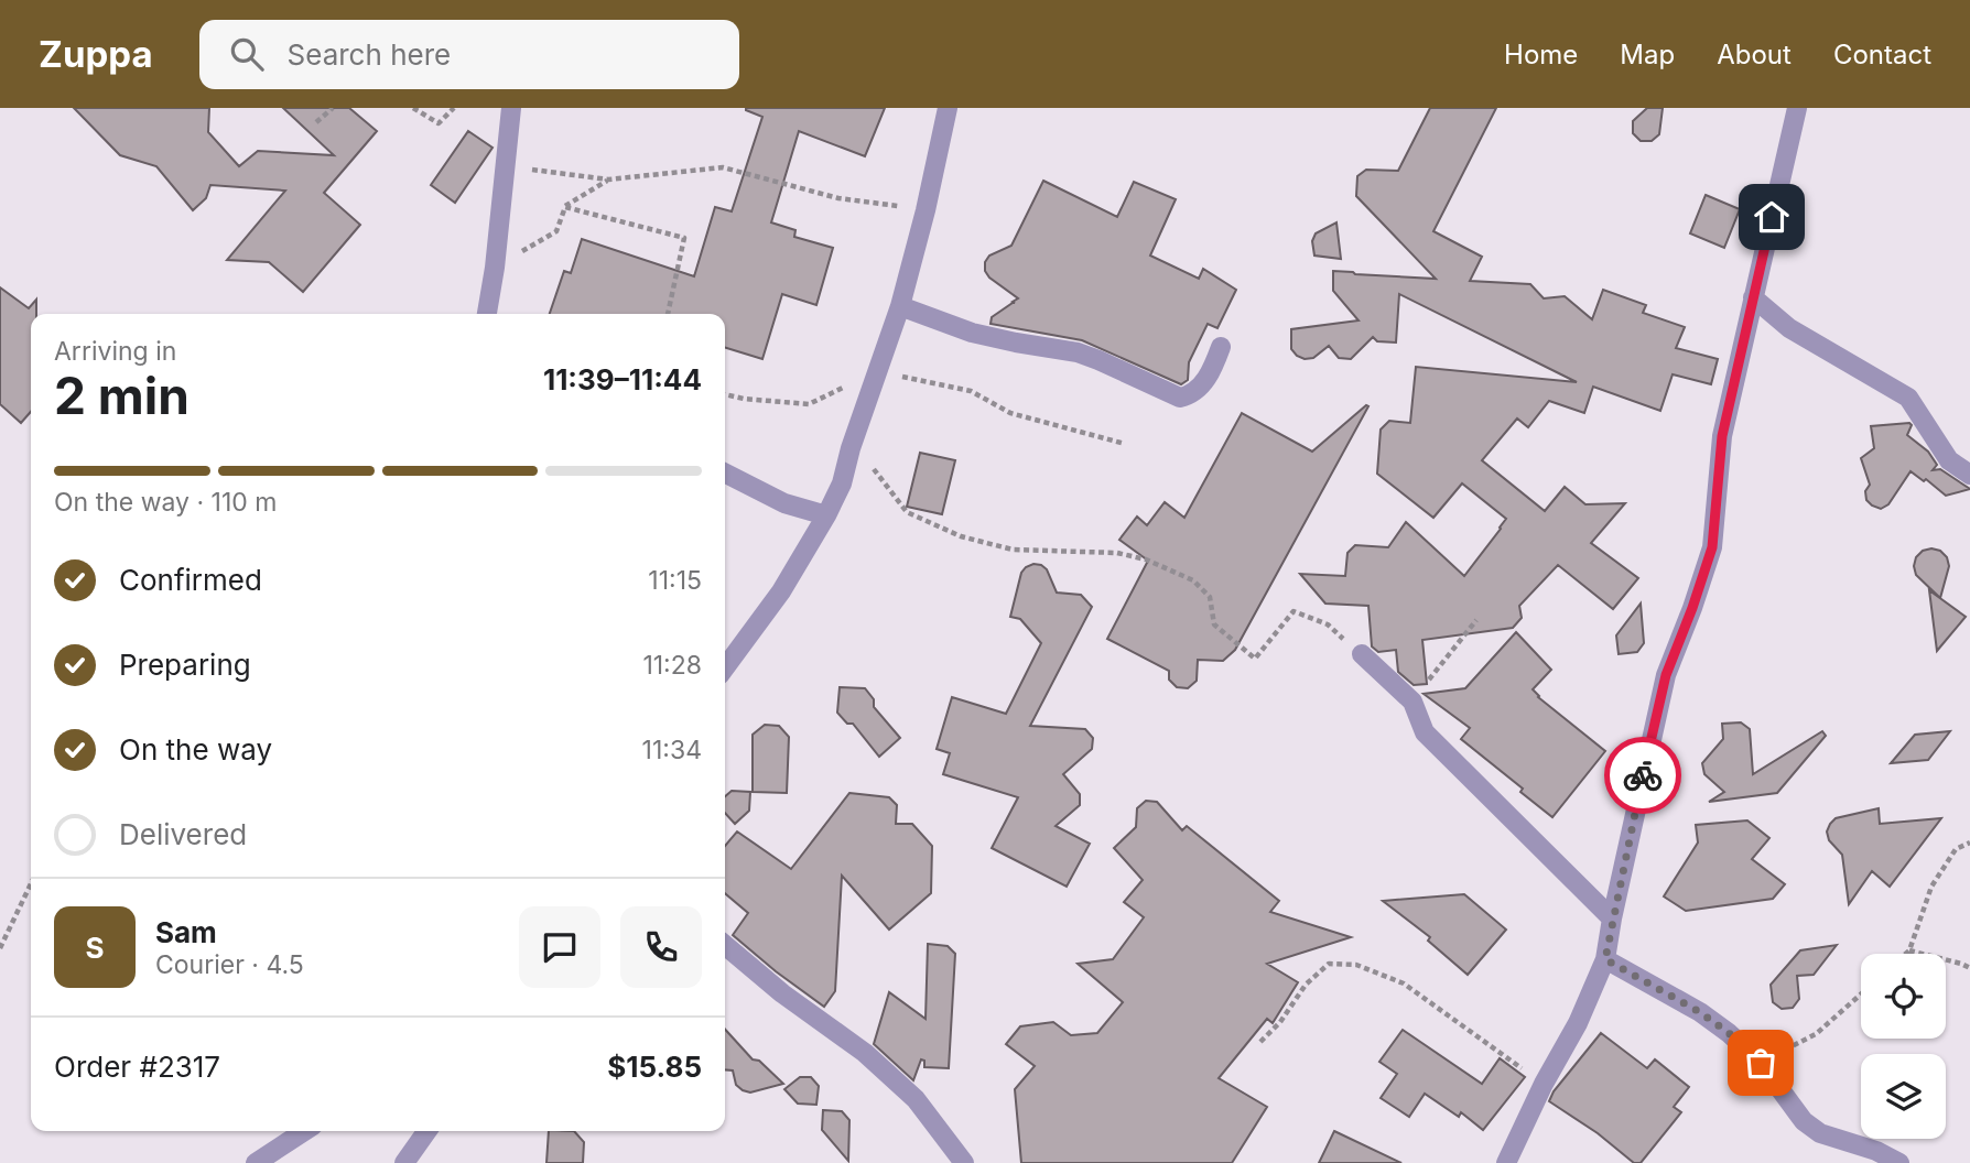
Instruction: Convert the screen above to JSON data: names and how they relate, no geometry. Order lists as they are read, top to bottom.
{
  "page": {
    "header": "Zuppa",
    "search": "Search here",
    "nav": [
      "Home",
      "Map",
      "About",
      "Contact"
    ],
    "heading": ["2 min", "Arriving in", "11:39–11:44"],
    "panel": [
      "Sam",
      "Courier · 4.5",
      "Order #2317",
      "$15.85"
    ],
    "bar": "On the way · 110 m",
    "list": [
      ["Confirmed", "11:15"],
      ["Preparing", "11:28"],
      ["On the way", "11:34"],
      "Delivered"
    ],
    "round": "S"
  }
}
